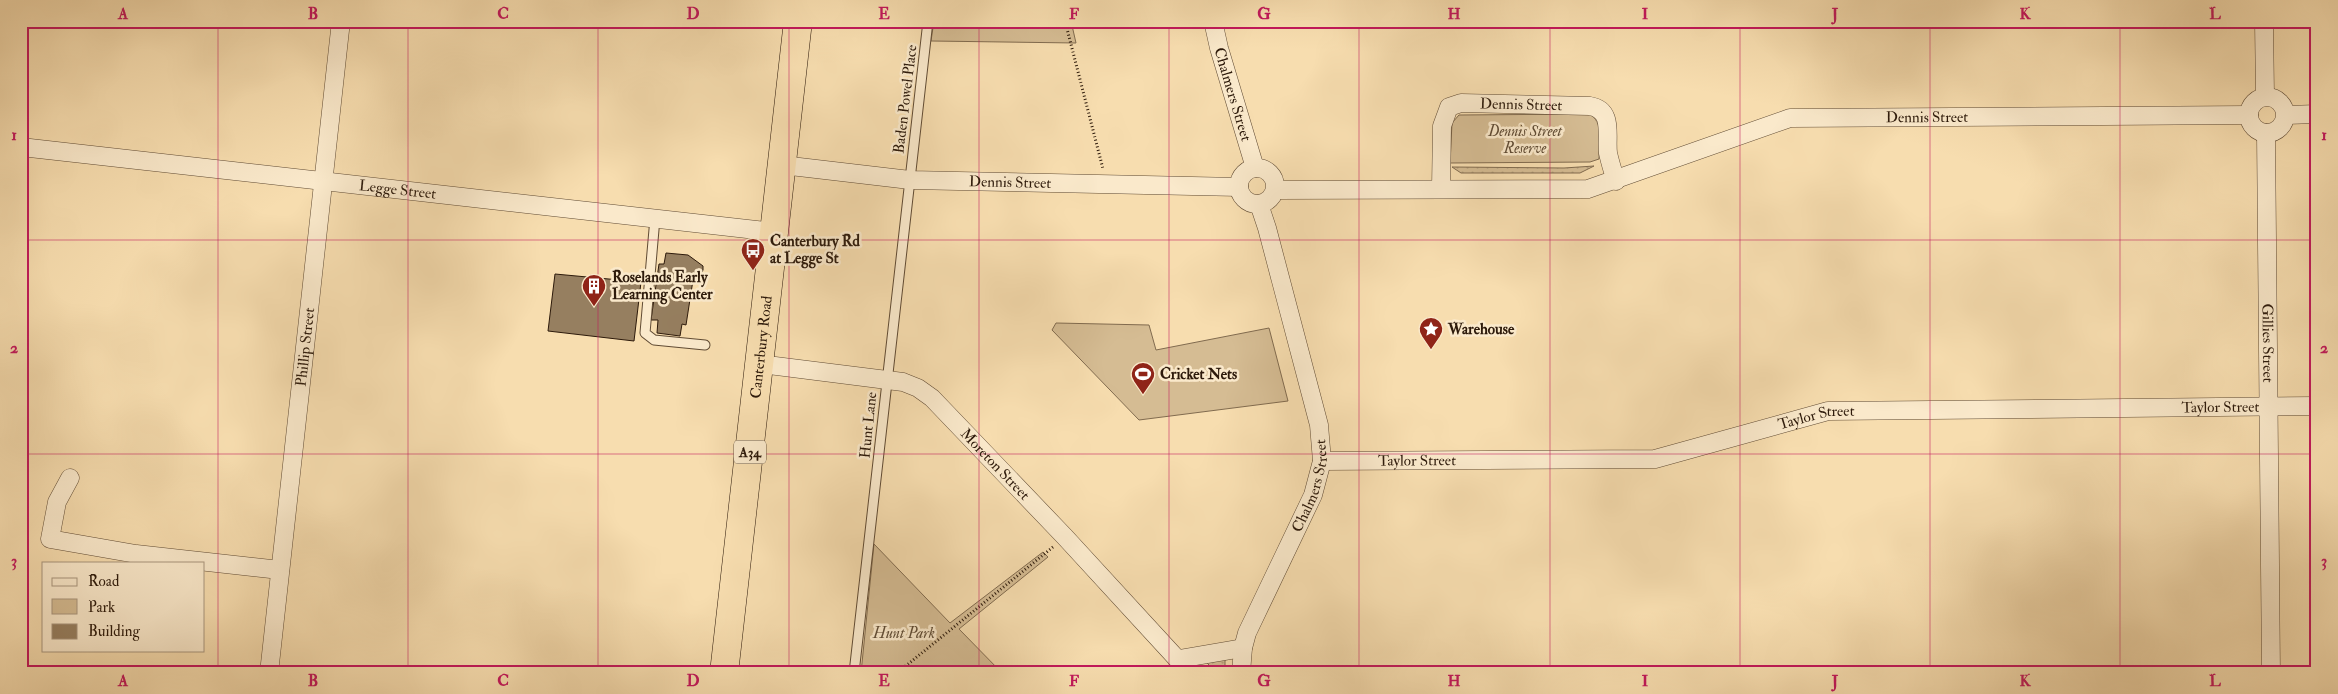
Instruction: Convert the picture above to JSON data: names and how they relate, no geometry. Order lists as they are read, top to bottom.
{
  "streets": {
    "highway": ["Canterbury Road", "A34"],
    "street": [
      "Chalmers Street",
      "Dennis Street",
      "Legge Street",
      "Gillies Street",
      "Phillip Street",
      "Taylor Street",
      "Moreton Street"
    ],
    "lane": ["Baden Powel Place", "Hunt Lane"]
  },
  "crossings": [
    ["Chalmers Street", "Dennis Street"],
    ["Chalmers Street", "Taylor Street"],
    ["Baden Powel Place", "Dennis Street"],
    ["Baden Powel Place", "Hunt Lane"],
    ["Dennis Street", "Gillies Street"],
    ["Dennis Street", "Canterbury Road"],
    ["Dennis Street", "Hunt Lane"],
    ["Legge Street", "Phillip Street"],
    ["Legge Street", "Canterbury Road"],
    ["Gillies Street", "Taylor Street"],
    ["Canterbury Road", "Moreton Street"],
    ["Hunt Lane", "Moreton Street"]
  ],
  "parks": ["Dennis Street Reserve", "Hunt Park"],
  "places": {
    "bus stop": ["Canterbury Rd at Legge St"],
    "building": ["Roselands Early Learning Center"],
    "place": ["Warehouse"],
    "sports": ["Cricket Nets"]
  },
  "legend": ["Road", "Park", "Building"],
  "grid": {
    "columns": [
      "A",
      "B",
      "C",
      "D",
      "E",
      "F",
      "G",
      "H",
      "I",
      "J",
      "K",
      "L"
    ],
    "rows": ["1", "2", "3"]
  }
}
